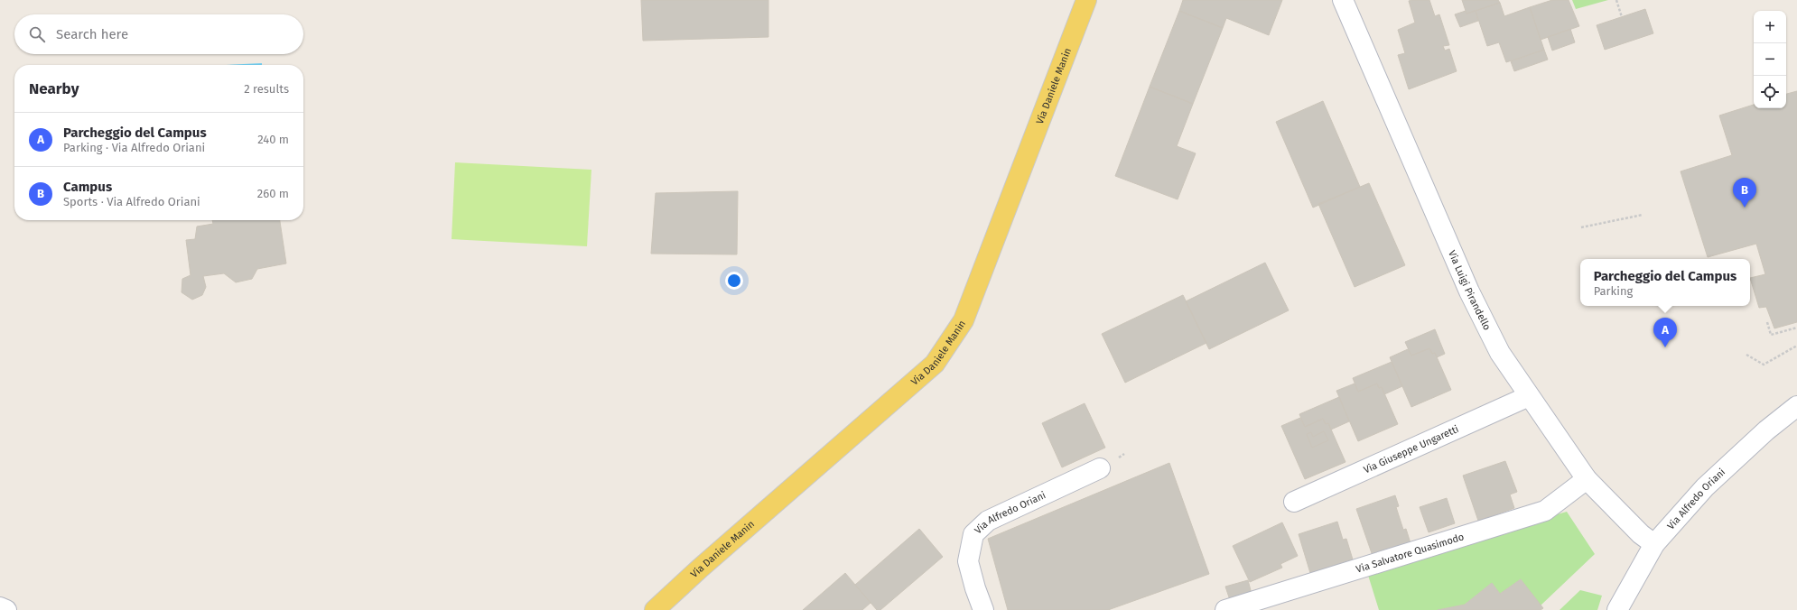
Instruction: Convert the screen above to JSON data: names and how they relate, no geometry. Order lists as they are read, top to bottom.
{
  "streets": {
    "main road": ["Via Daniele Manin"],
    "street": [
      "Via Luigi Pirandello",
      "Via Giuseppe Ungaretti",
      "Via Alfredo Oriani",
      "Via Salvatore Quasimodo"
    ]
  },
  "crossings": [
    ["Via Luigi Pirandello", "Via Giuseppe Ungaretti"],
    ["Via Luigi Pirandello", "Via Alfredo Oriani"],
    ["Via Luigi Pirandello", "Via Salvatore Quasimodo"]
  ],
  "page": {
    "map_buttons": ["+", "−"],
    "search": "Search here",
    "heading": ["Nearby", "2 results"],
    "list": [
      {
        "mark": "A",
        "name": "Parcheggio del Campus",
        "note": "Parking · Via Alfredo Oriani",
        "value": "240 m"
      },
      {
        "mark": "B",
        "name": "Campus",
        "note": "Sports · Via Alfredo Oriani",
        "value": "260 m"
      }
    ],
    "pins": ["B", "A"],
    "popup": ["Parcheggio del Campus", "Parking"]
  }
}
